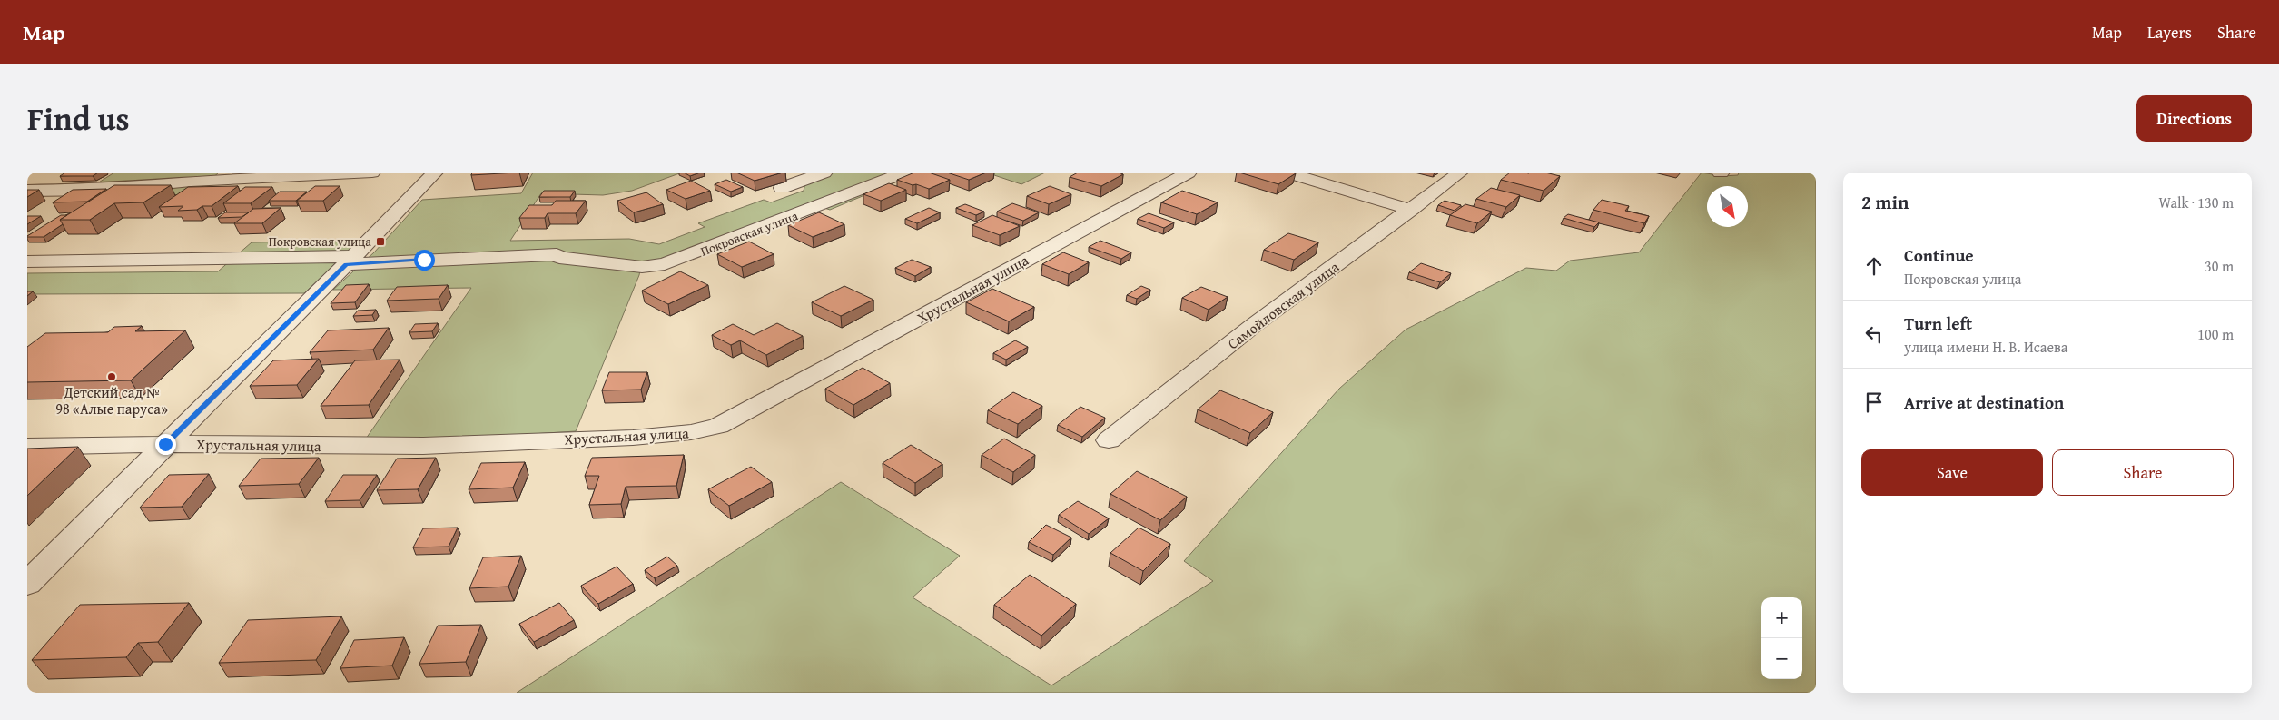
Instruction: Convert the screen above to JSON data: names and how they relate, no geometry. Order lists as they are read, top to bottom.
{
  "streets": {
    "street": ["Покровская улица", "Хрустальная улица", "Самойловская улица"]
  },
  "places": {
    "transit": ["Покровская улица"],
    "other": ["Детский сад № 98 «Алые паруса»"]
  },
  "north": "bottom right",
  "page": {
    "header": "Map",
    "nav": ["Map", "Layers", "Share"],
    "title": "Find us",
    "buttons": [
      "Directions",
      ["Save", "Share"]
    ],
    "heading": ["2 min", "Walk · 130 m"],
    "list": [
      ["Continue", "Покровская улица", "30 m"],
      ["Turn left", "улица имени Н. В. Исаева", "100 m"],
      "Arrive at destination"
    ],
    "map_buttons": ["+", "−"]
  }
}
